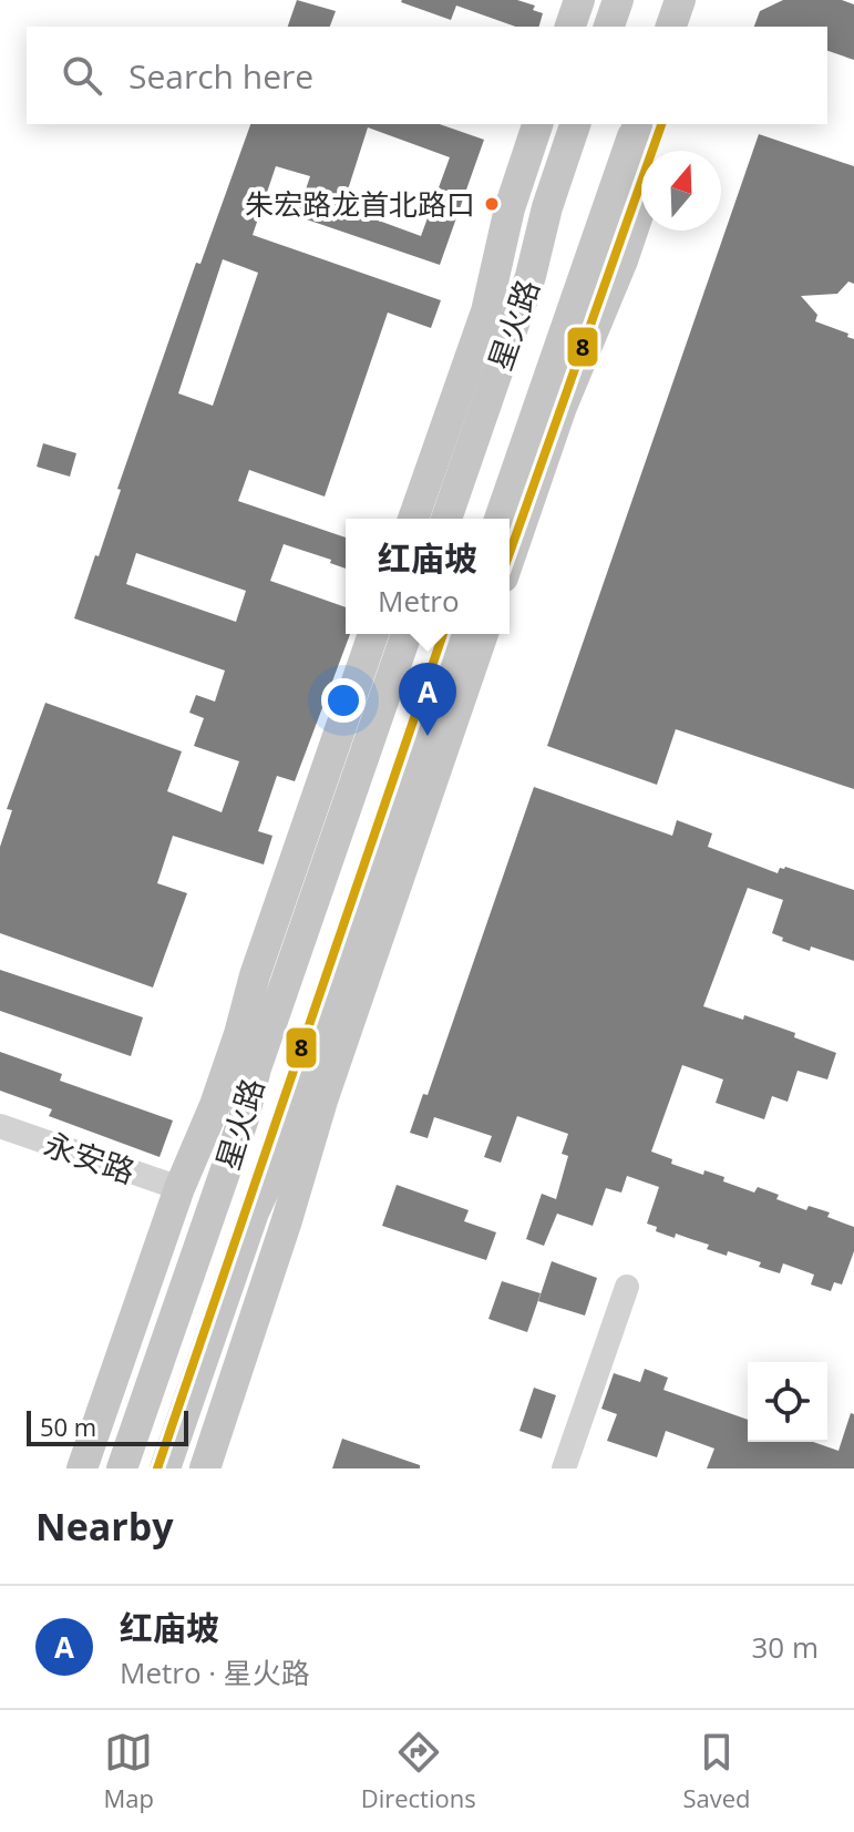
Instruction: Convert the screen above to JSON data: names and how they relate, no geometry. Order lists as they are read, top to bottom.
{
  "streets": {
    "main road": ["星火路"],
    "street": ["永安路"]
  },
  "places": ["朱宏路龙首北路口"],
  "lines": ["transit line 8"],
  "scale_bar": "50 m",
  "north": "top",
  "page": {
    "search": "Search here",
    "popup": ["红庙坡", "Metro"],
    "pins": "A",
    "scale": "50 m",
    "heading": "Nearby",
    "list": [
      {
        "mark": "A",
        "name": "红庙坡",
        "note": "Metro · 星火路",
        "value": "30 m"
      }
    ],
    "nav": ["Map", "Directions", "Saved"]
  }
}
